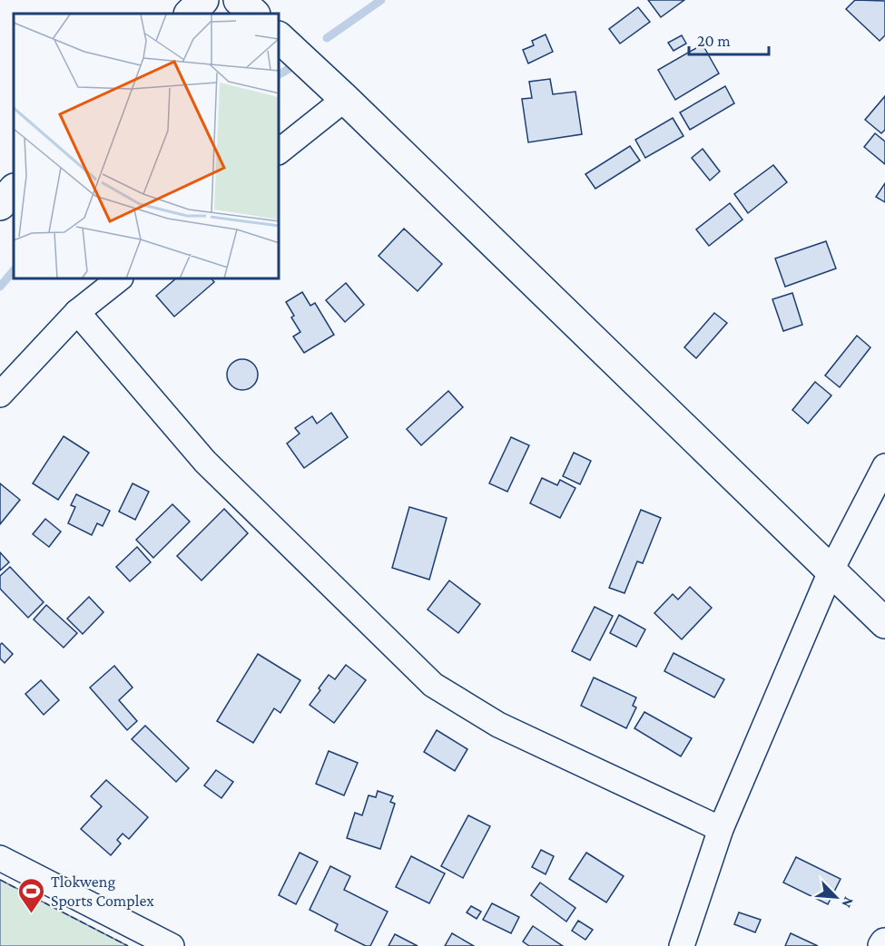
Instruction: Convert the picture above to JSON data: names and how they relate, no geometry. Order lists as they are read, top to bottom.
{
  "places": {
    "sports": ["Tlokweng Sports Complex"]
  },
  "scale_bar": "20 m",
  "north": "bottom right"
}
